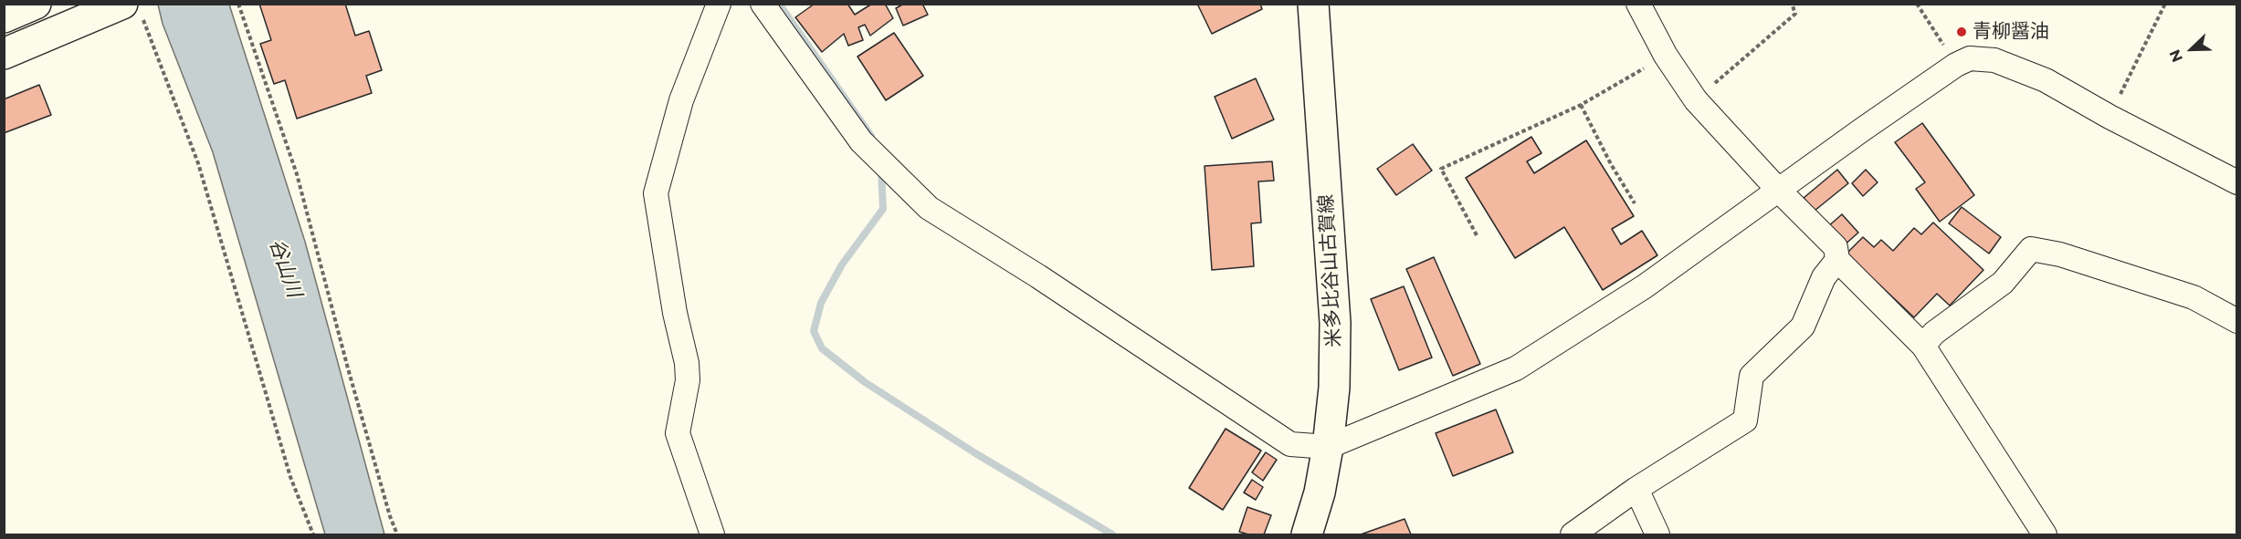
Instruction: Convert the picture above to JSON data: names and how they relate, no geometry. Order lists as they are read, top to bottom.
{
  "streets": {
    "main road": ["米多比谷山古賀線"]
  },
  "water": ["谷山川"],
  "places": ["青柳醤油"],
  "north": "bottom left"
}
